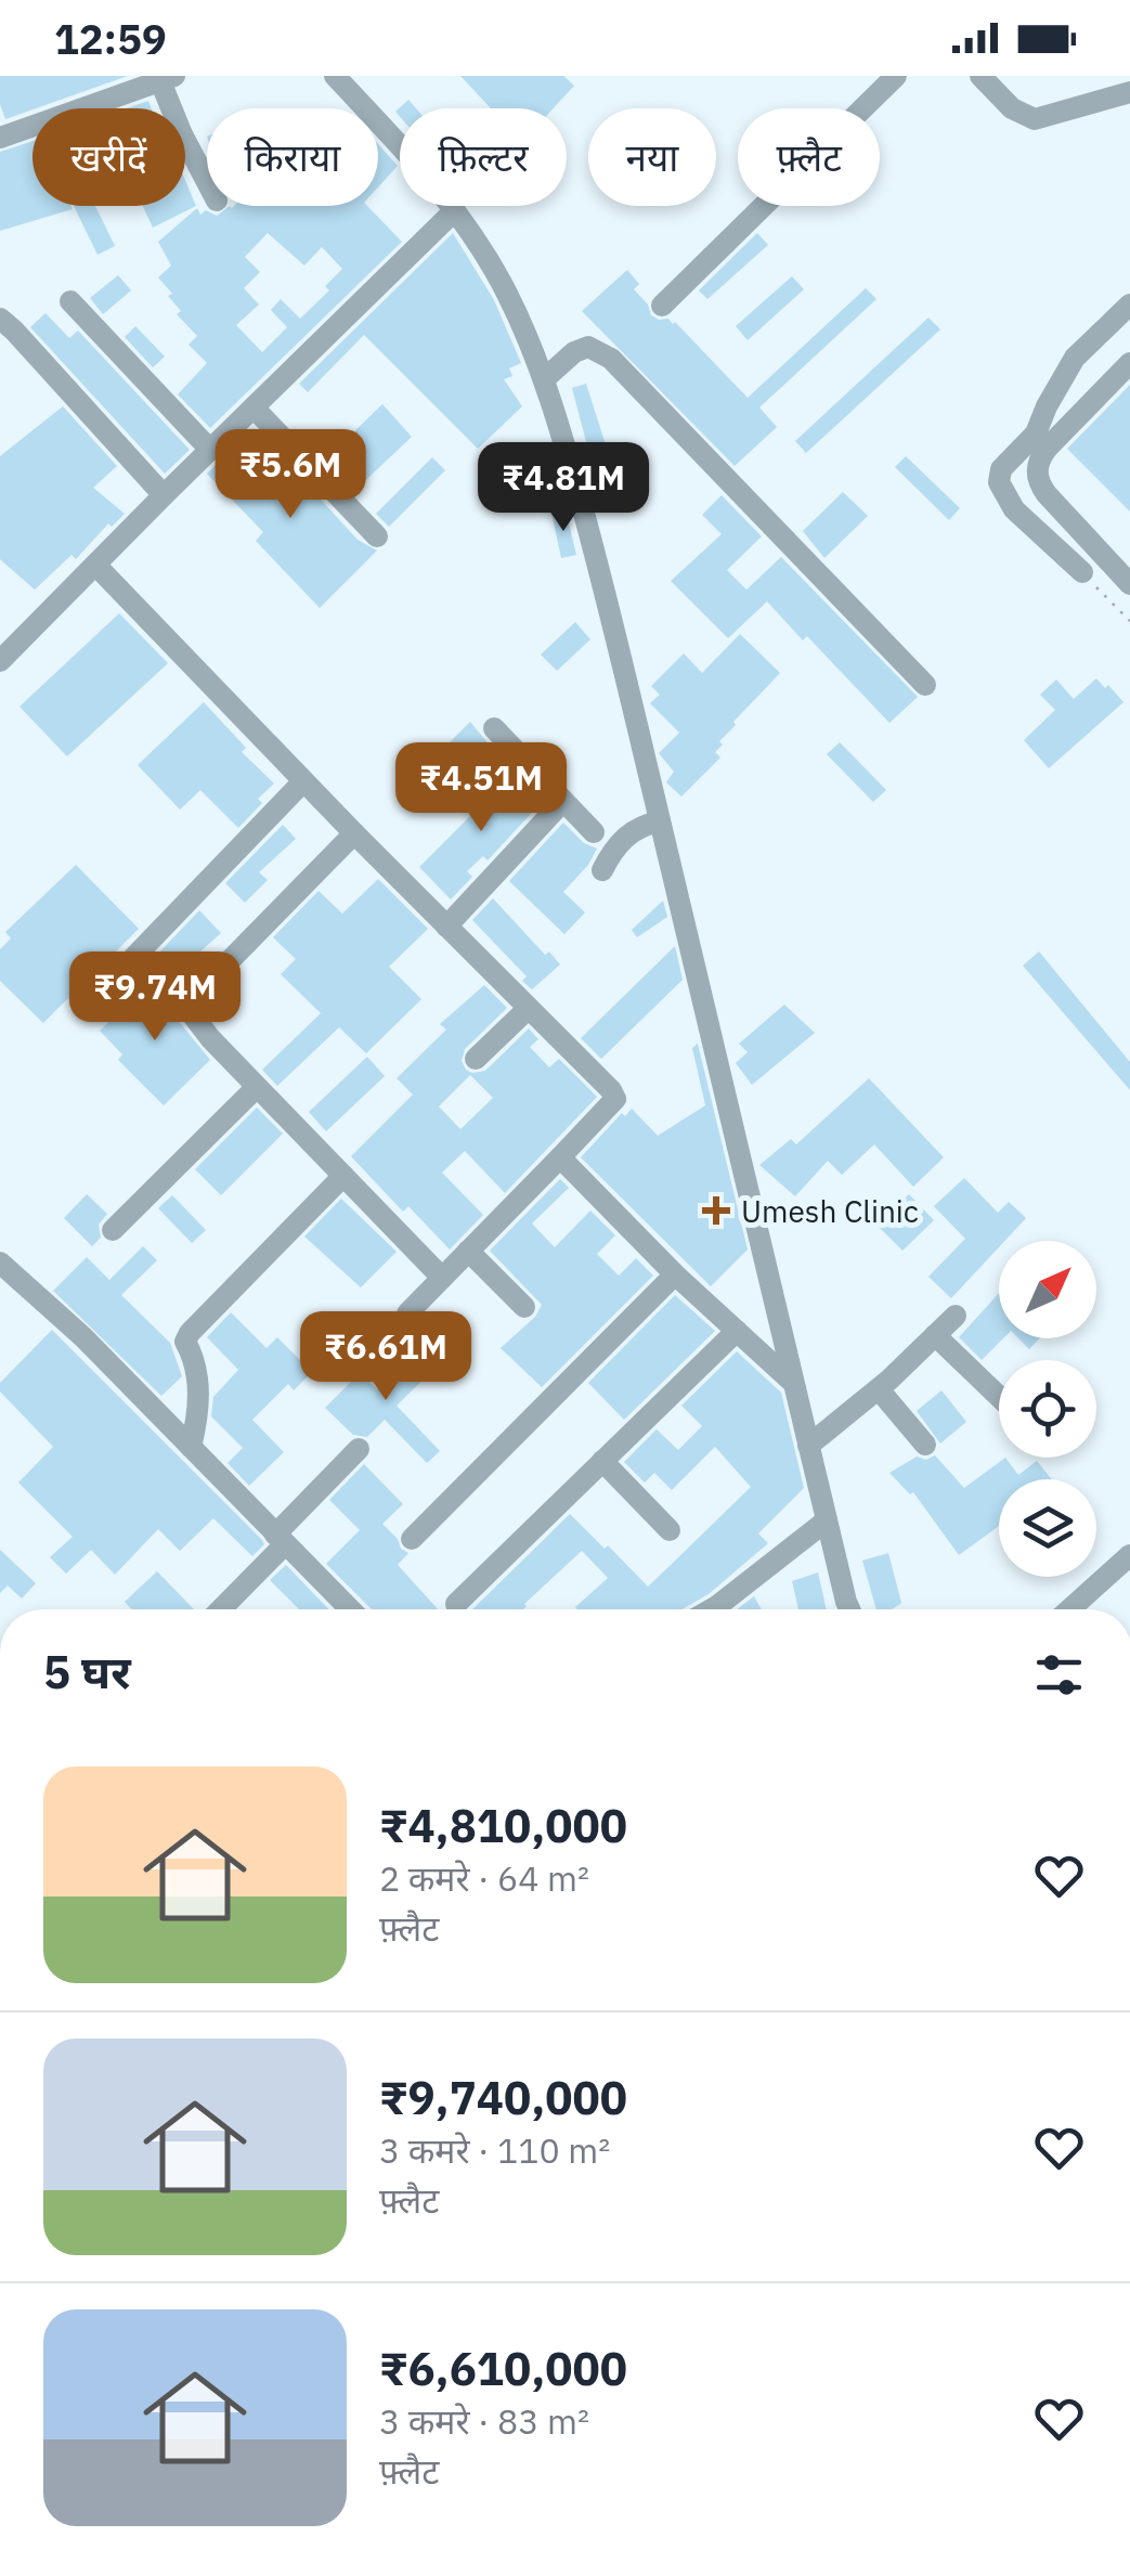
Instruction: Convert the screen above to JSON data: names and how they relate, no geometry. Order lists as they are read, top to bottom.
{
  "places": {
    "health": ["Umesh Clinic"]
  },
  "north": "top right",
  "page": {
    "status": "12:59",
    "chip": [
      "खरीदें",
      "किराया",
      "फ़िल्टर",
      "नया",
      "फ़्लैट"
    ],
    "price": [
      "₹5.6M",
      "₹4.81M",
      "₹4.51M",
      "₹9.74M",
      "₹6.61M"
    ],
    "heading": "5 घर",
    "list": [
      {
        "name": "₹4,810,000",
        "note": "2 कमरे · 64 m² · फ़्लैट"
      },
      {
        "name": "₹9,740,000",
        "note": "3 कमरे · 110 m² · फ़्लैट"
      },
      {
        "name": "₹6,610,000",
        "note": "3 कमरे · 83 m² · फ़्लैट"
      }
    ]
  }
}
